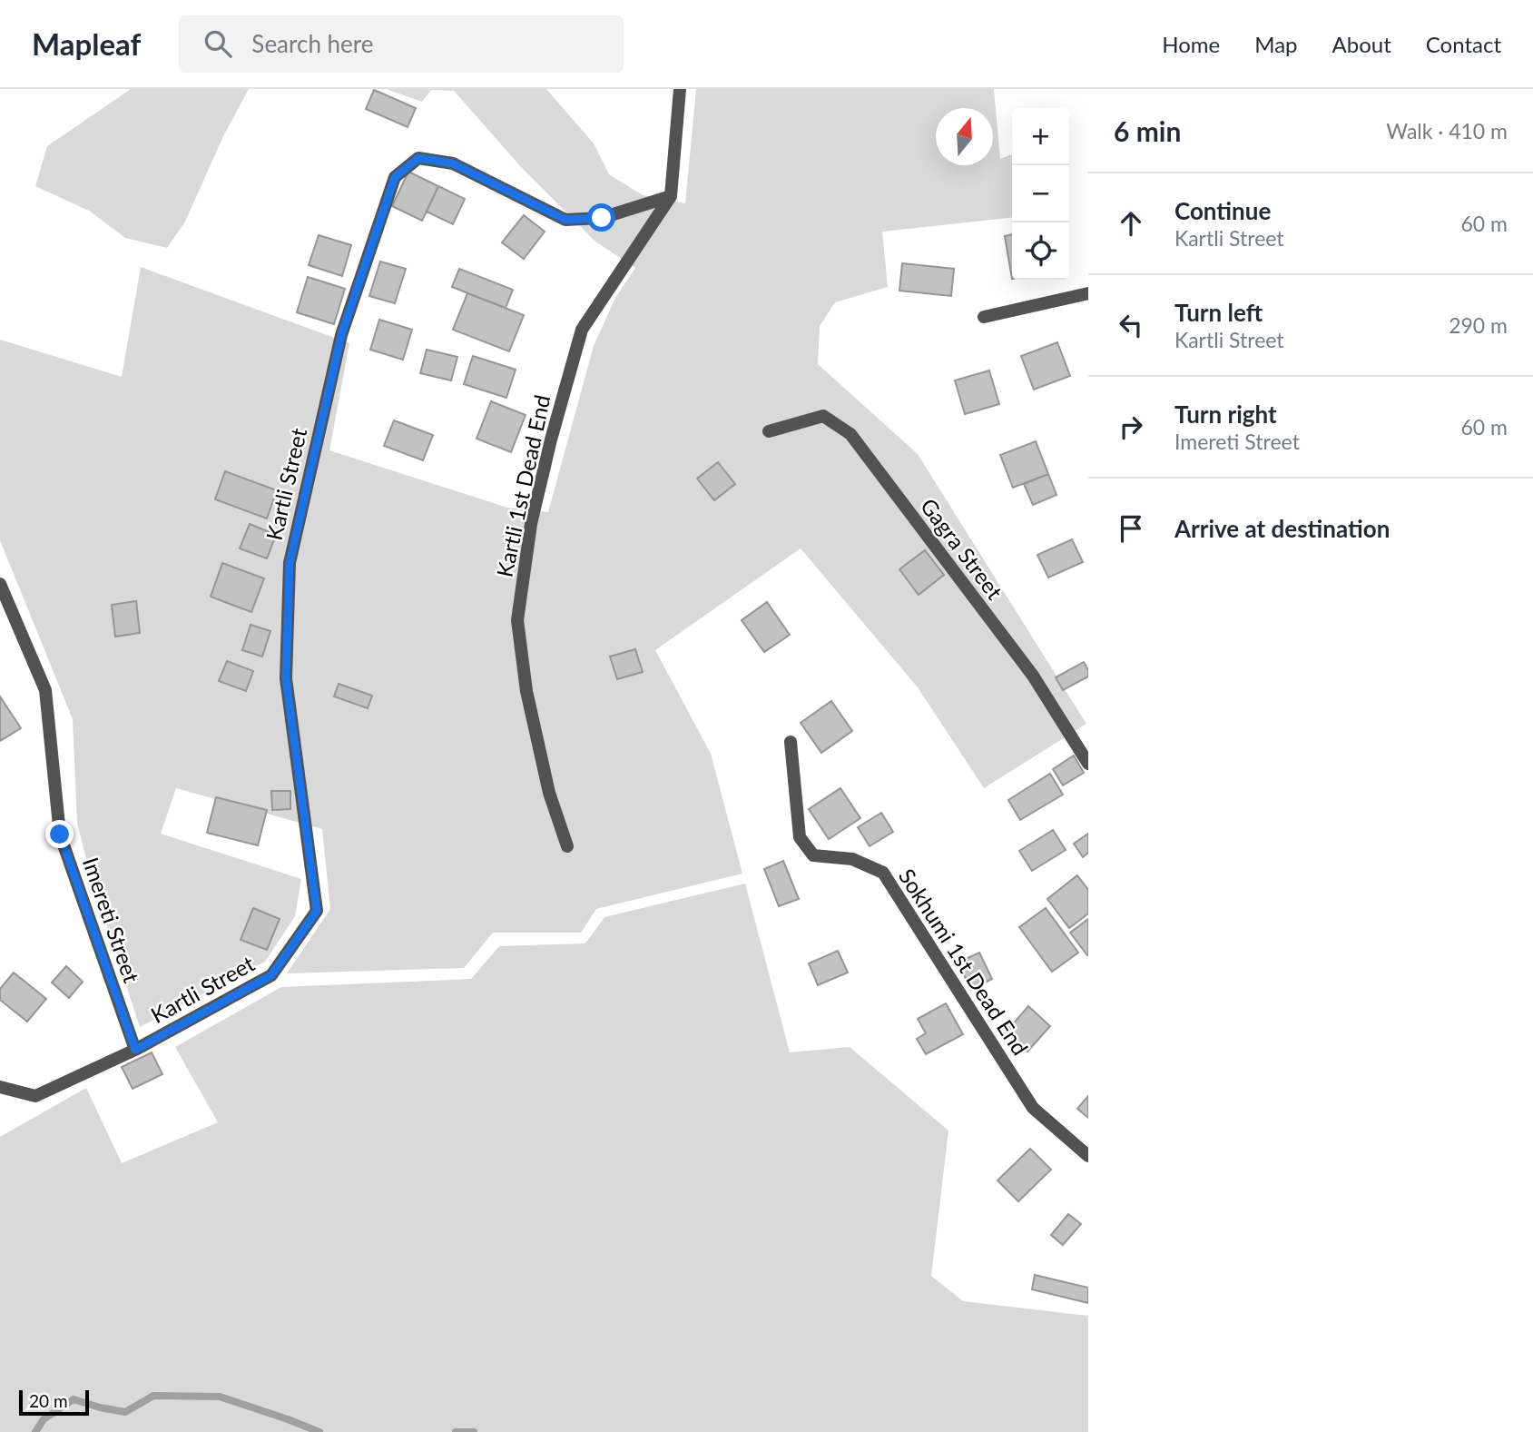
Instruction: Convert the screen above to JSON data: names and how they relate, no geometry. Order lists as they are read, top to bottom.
{
  "streets": {
    "street": [
      "Kartli Street",
      "Kartli 1st Dead End",
      "Gagra Street",
      "Imereti Street",
      "Sokhumi 1st Dead End"
    ]
  },
  "crossings": [
    ["Kartli Street", "Kartli 1st Dead End"],
    ["Kartli Street", "Imereti Street"]
  ],
  "scale_bar": "20 m",
  "north": "top",
  "page": {
    "header": "Mapleaf",
    "search": "Search here",
    "nav": [
      "Home",
      "Map",
      "About",
      "Contact"
    ],
    "heading": ["6 min", "Walk · 410 m"],
    "map_buttons": ["+", "−"],
    "list": [
      ["Continue", "Kartli Street", "60 m"],
      ["Turn left", "Kartli Street", "290 m"],
      ["Turn right", "Imereti Street", "60 m"],
      "Arrive at destination"
    ],
    "scale": "20 m"
  }
}
